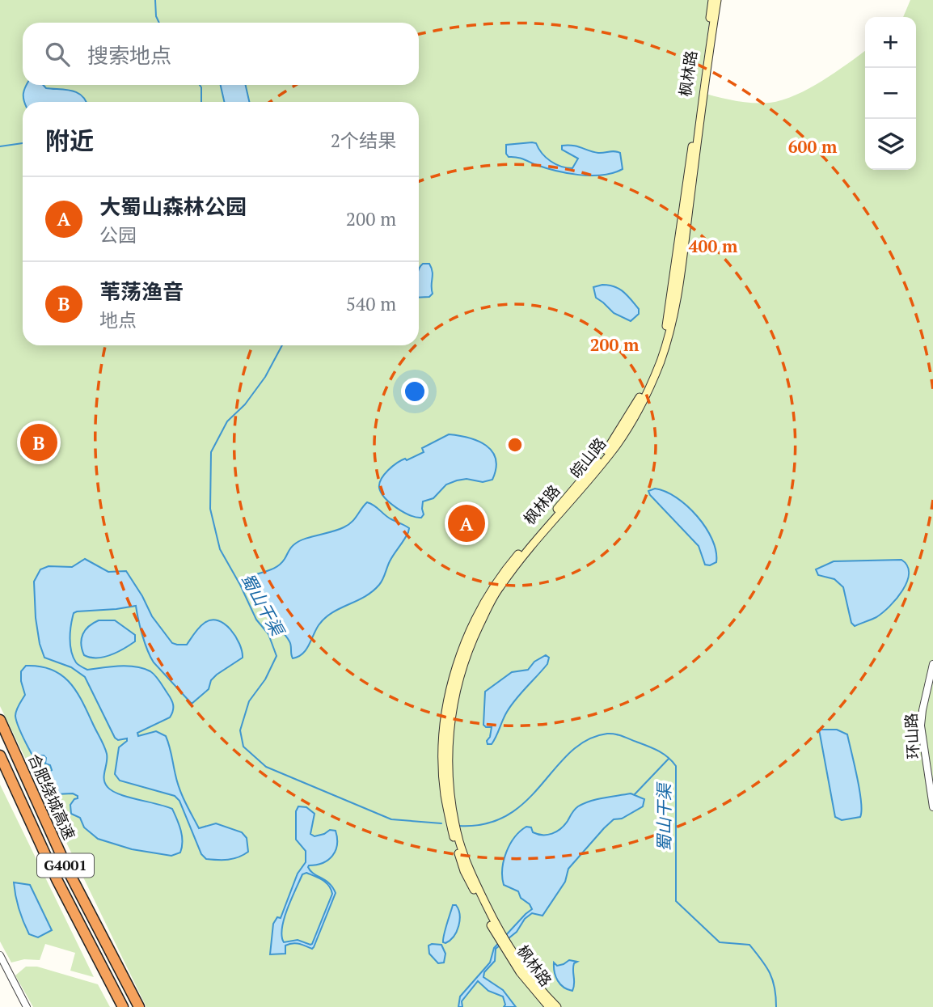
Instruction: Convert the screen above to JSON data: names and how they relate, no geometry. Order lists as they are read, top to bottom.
{
  "streets": {
    "highway": ["合肥绕城高速", "G4001"],
    "main road": ["枫林路", "皖山路"],
    "street": ["环山路"]
  },
  "crossings": [
    ["枫林路", "皖山路"]
  ],
  "water": ["蜀山干渠"],
  "page": {
    "map_buttons": ["+", "−"],
    "search": "搜索地点",
    "heading": ["附近", "2个结果"],
    "list": [
      {
        "mark": "A",
        "name": "大蜀山森林公园",
        "note": "公园",
        "value": "200 m"
      },
      {
        "mark": "B",
        "name": "苇荡渔音",
        "note": "地点",
        "value": "540 m"
      }
    ],
    "pins": ["B", "A"]
  },
  "rings": ["600 m", "400 m", "200 m"]
}
